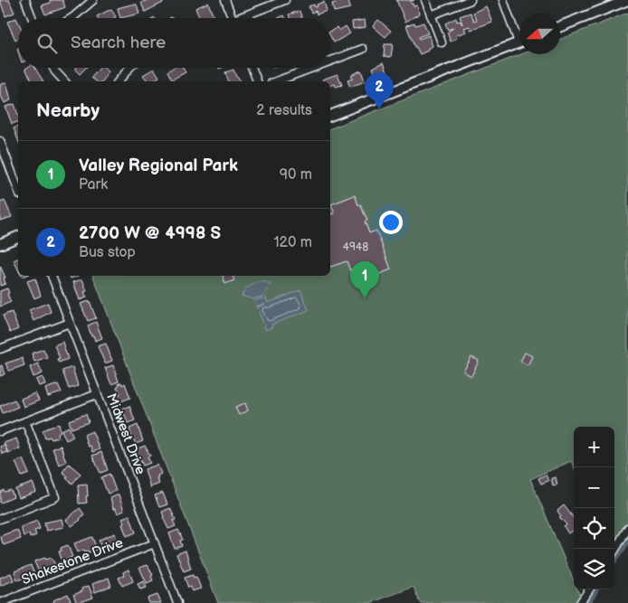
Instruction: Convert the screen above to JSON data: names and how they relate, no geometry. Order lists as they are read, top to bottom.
{
  "streets": {
    "street": ["Midwest Drive", "Shakestone Drive"]
  },
  "crossings": [
    ["Midwest Drive", "Shakestone Drive"]
  ],
  "house_numbers": ["4948"],
  "north": "left",
  "page": {
    "search": "Search here",
    "pins": ["2", "1"],
    "heading": ["Nearby", "2 results"],
    "list": [
      {
        "mark": "1",
        "name": "Valley Regional Park",
        "note": "Park",
        "value": "90 m"
      },
      {
        "mark": "2",
        "name": "2700 W @ 4998 S",
        "note": "Bus stop",
        "value": "120 m"
      }
    ],
    "map_buttons": ["+", "−"]
  }
}
